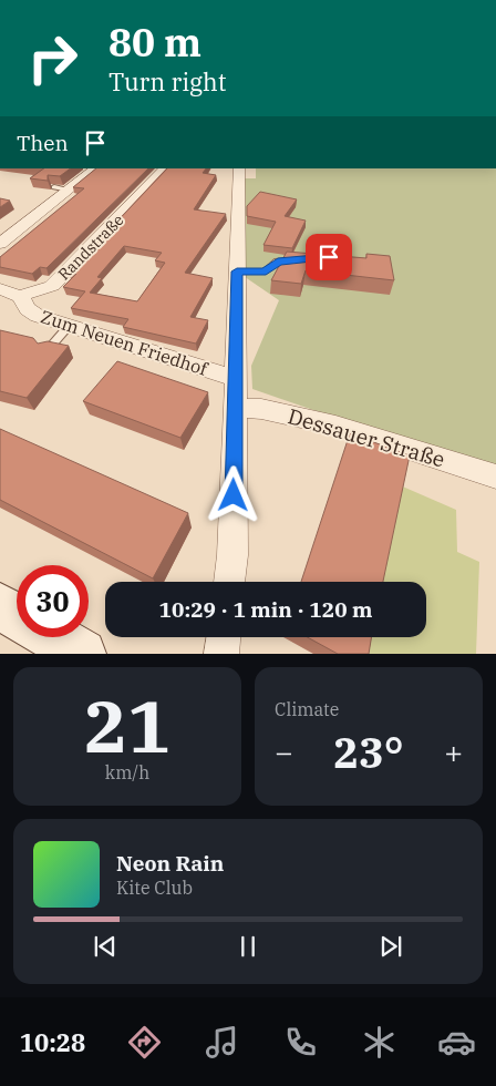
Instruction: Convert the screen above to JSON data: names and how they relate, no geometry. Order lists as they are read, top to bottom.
{
  "streets": {
    "street": ["Randstraße", "Zum Neuen Friedhof", "Dessauer Straße"]
  },
  "crossings": [
    ["Randstraße", "Zum Neuen Friedhof"]
  ],
  "page": {
    "turn": ["80 m", "Turn right"],
    "then": "Then",
    "limit": "30",
    "trip": "10:29 · 1 min · 120 m",
    "tile": [
      ["21", "km/h"],
      "Climate"
    ],
    "heat": ["−", "23°", "+"],
    "song": ["Neon Rain", "Kite Club"],
    "tabs": "10:28"
  }
}
